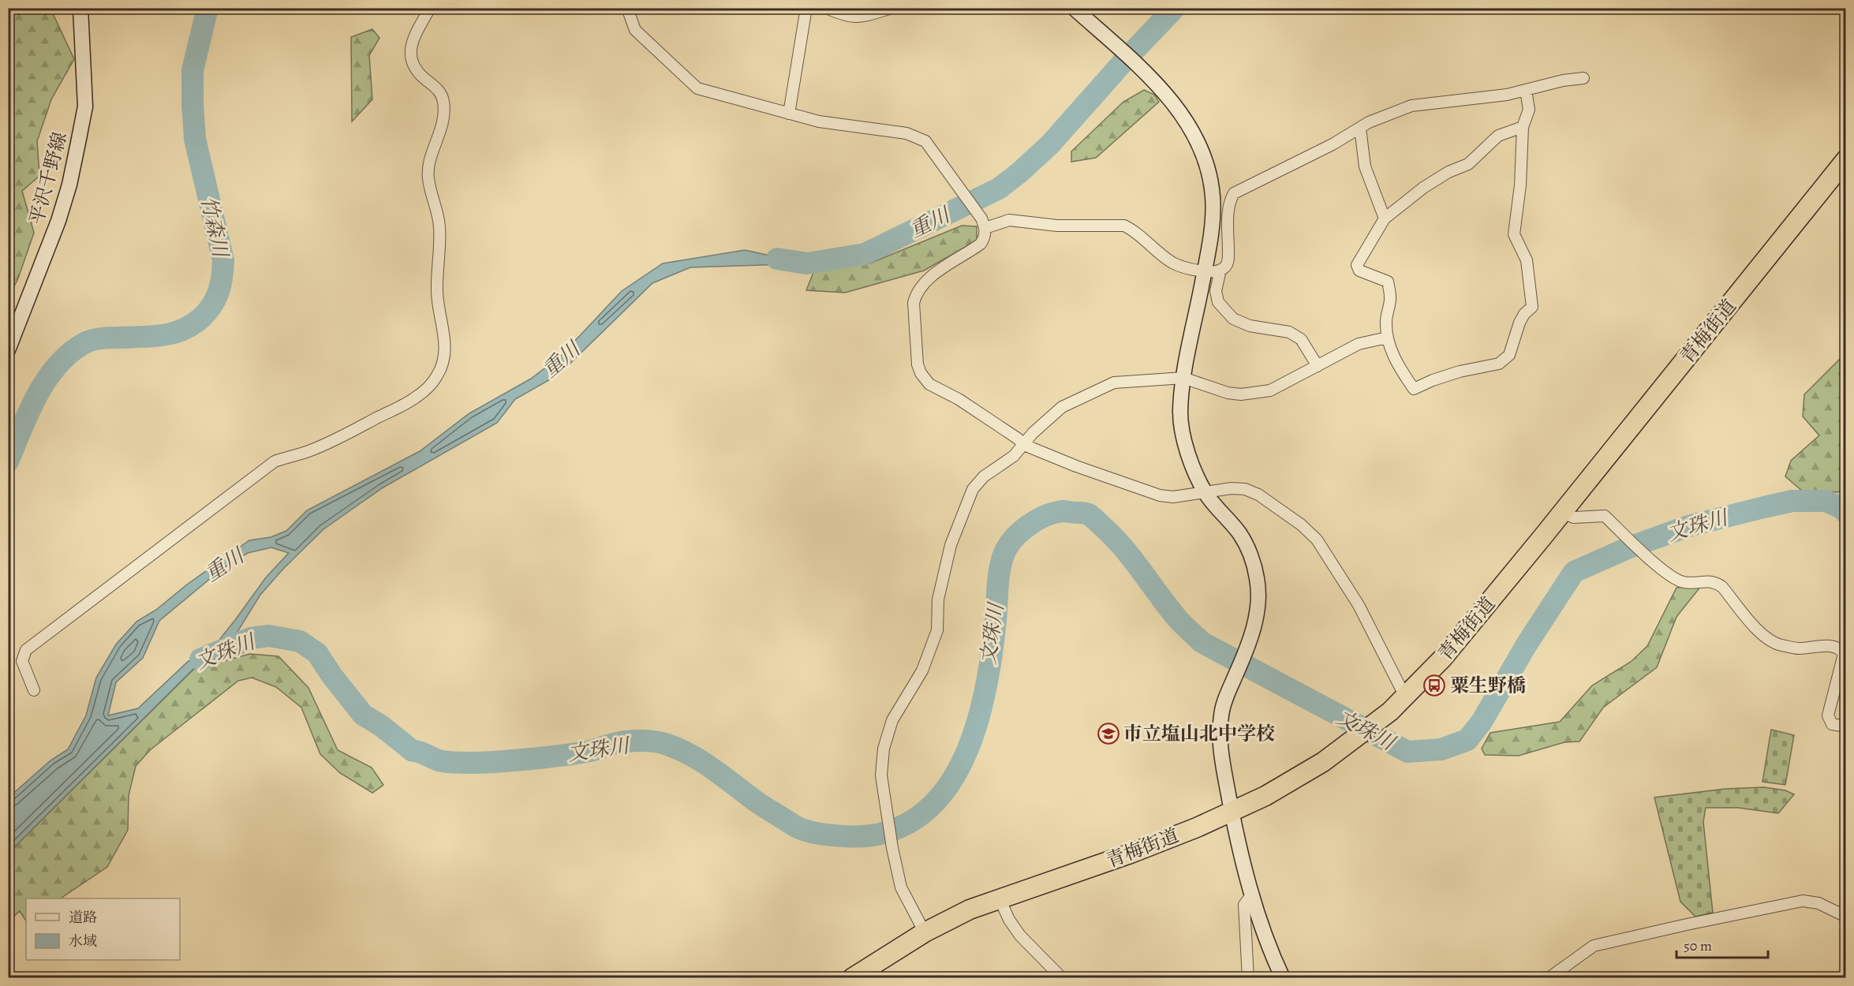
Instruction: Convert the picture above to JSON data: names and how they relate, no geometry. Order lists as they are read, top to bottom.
{
  "streets": {
    "highway": ["青梅街道"],
    "street": ["平沢千野線"]
  },
  "water": ["重川", "竹森川", "文珠川"],
  "places": {
    "bus stop": ["粟生野橋"],
    "school or university": ["市立塩山北中学校"]
  },
  "legend": ["道路", "水域"],
  "scale_bar": "50 m"
}
